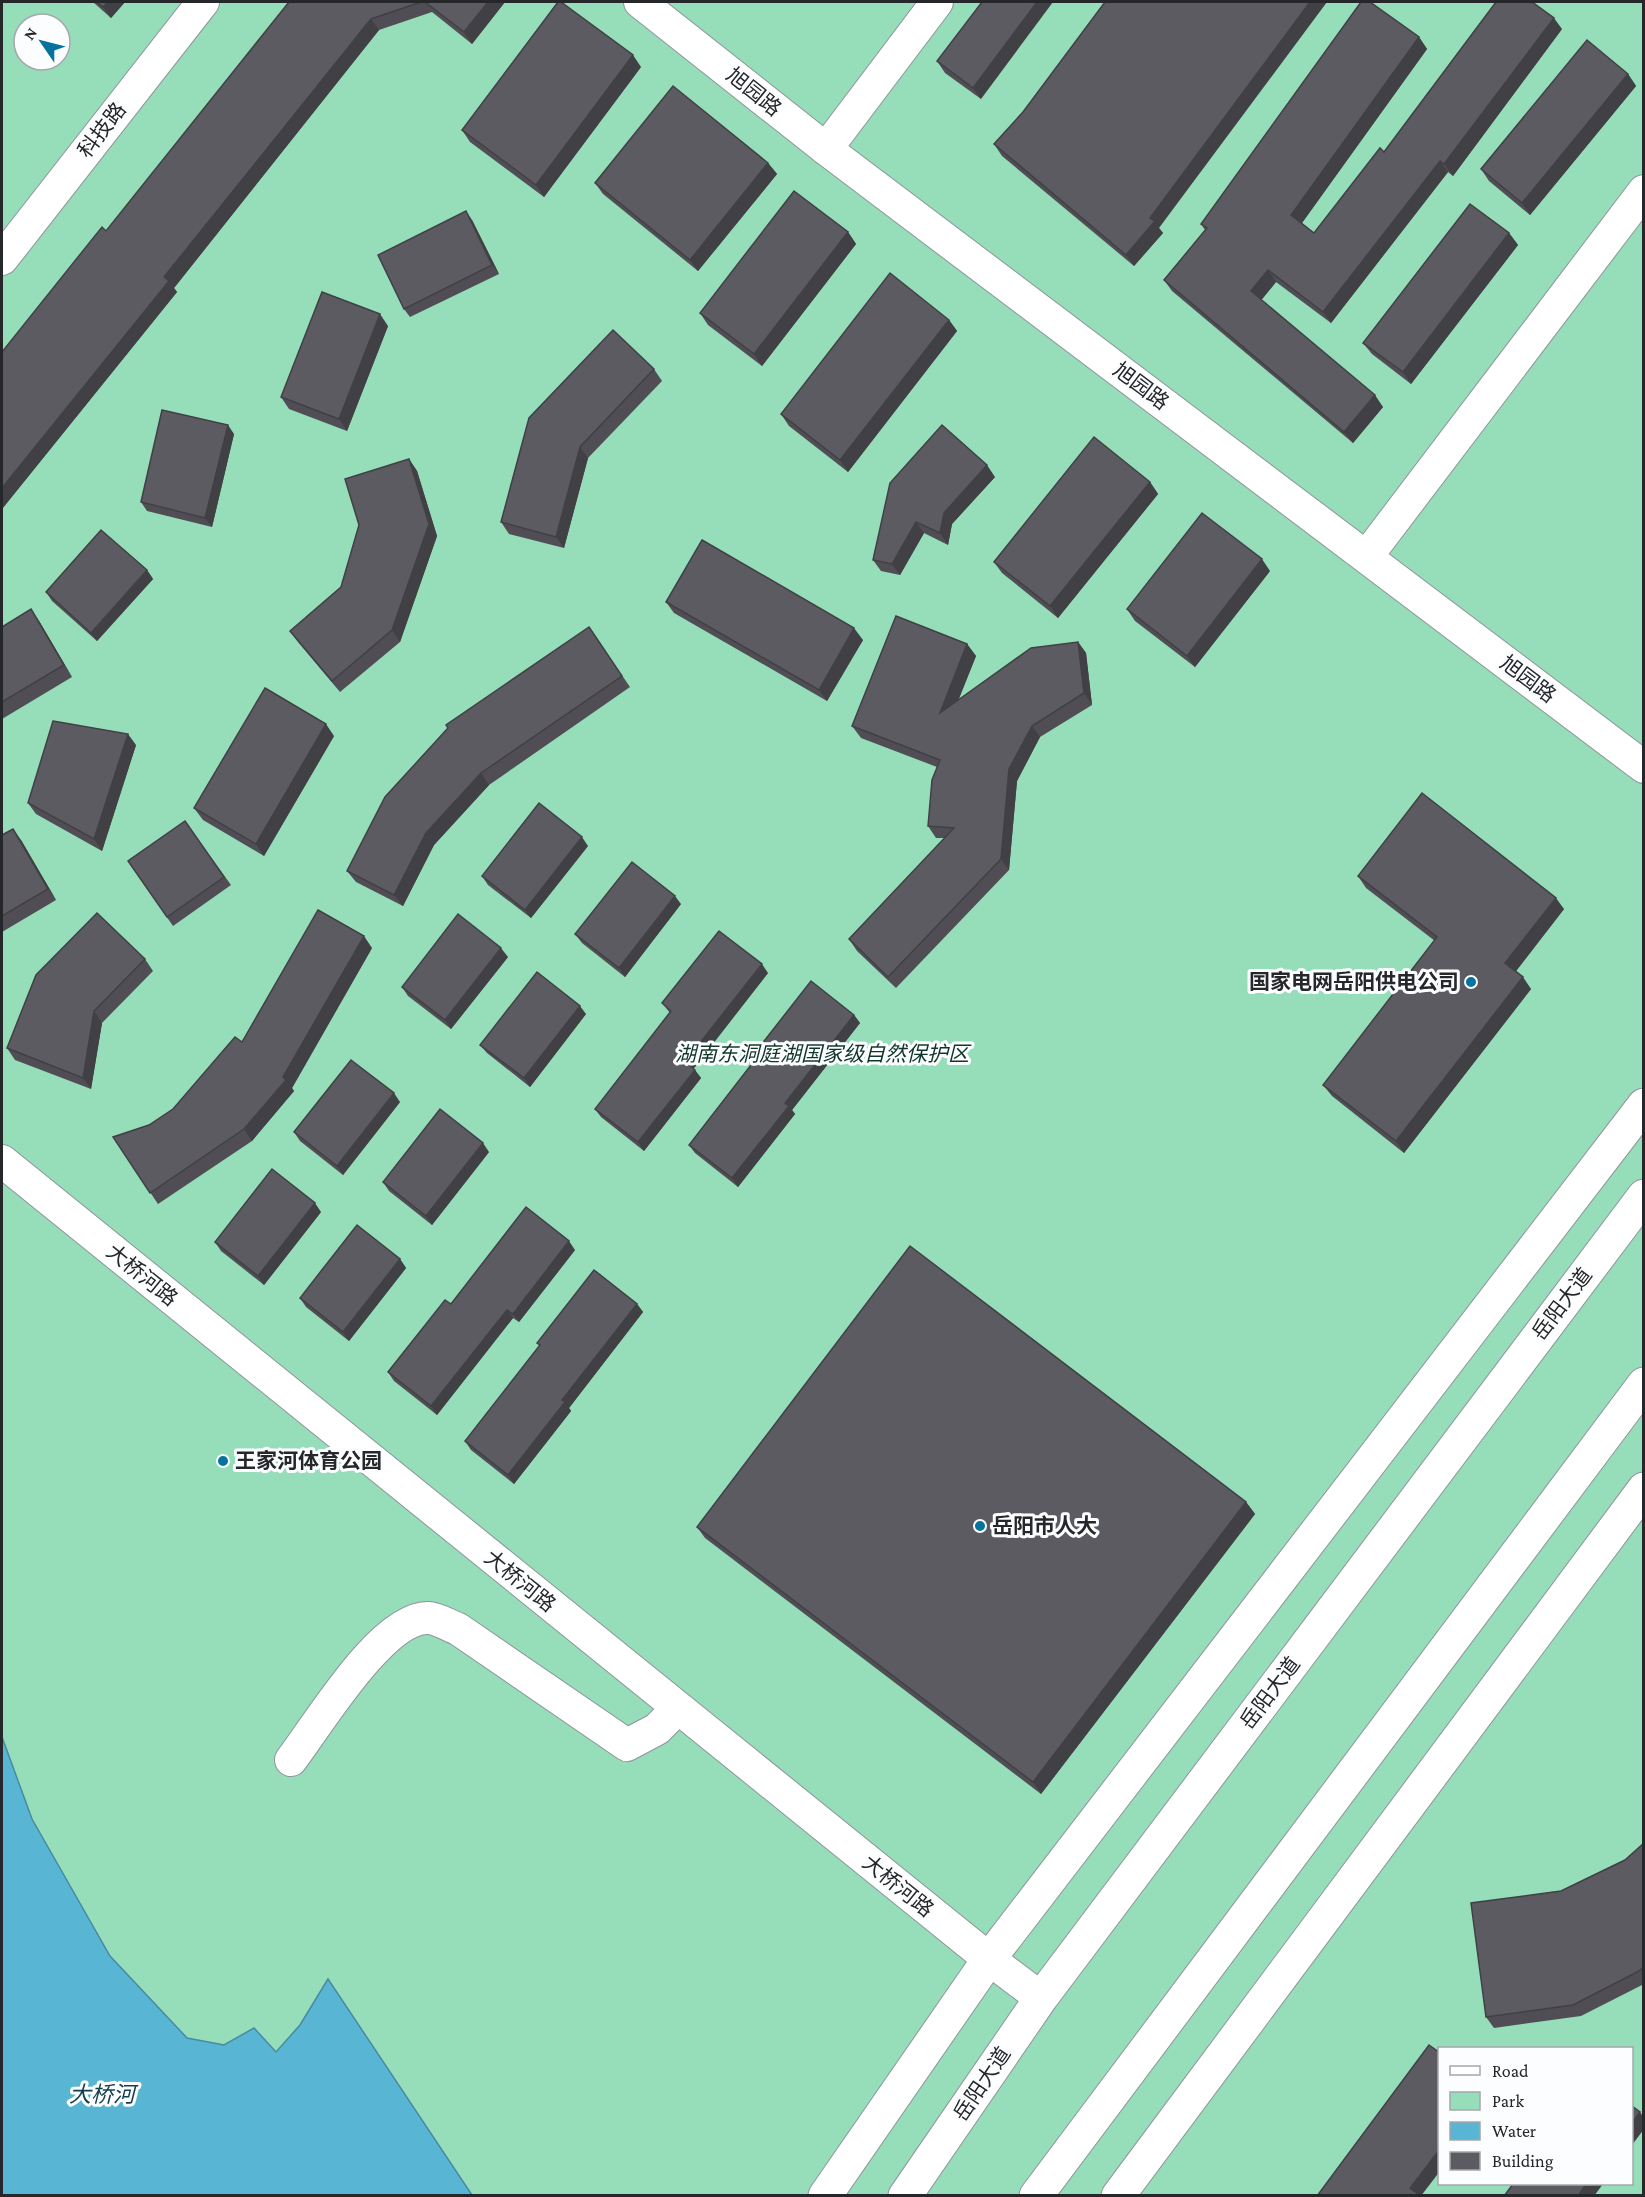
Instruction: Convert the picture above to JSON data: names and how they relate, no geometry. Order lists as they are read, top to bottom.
{
  "streets": {
    "main road": ["岳阳大道"],
    "street": ["旭园路", "科技路", "大桥河路"]
  },
  "crossings": [
    ["大桥河路", "岳阳大道"]
  ],
  "water": ["大桥河"],
  "parks": ["湖南东洞庭湖国家级自然保护区"],
  "places": ["国家电网岳阳供电公司", "王家河体育公园", "岳阳市人大"],
  "legend": [
    "Road",
    "Park",
    "Water",
    "Building"
  ],
  "north": "top left"
}
